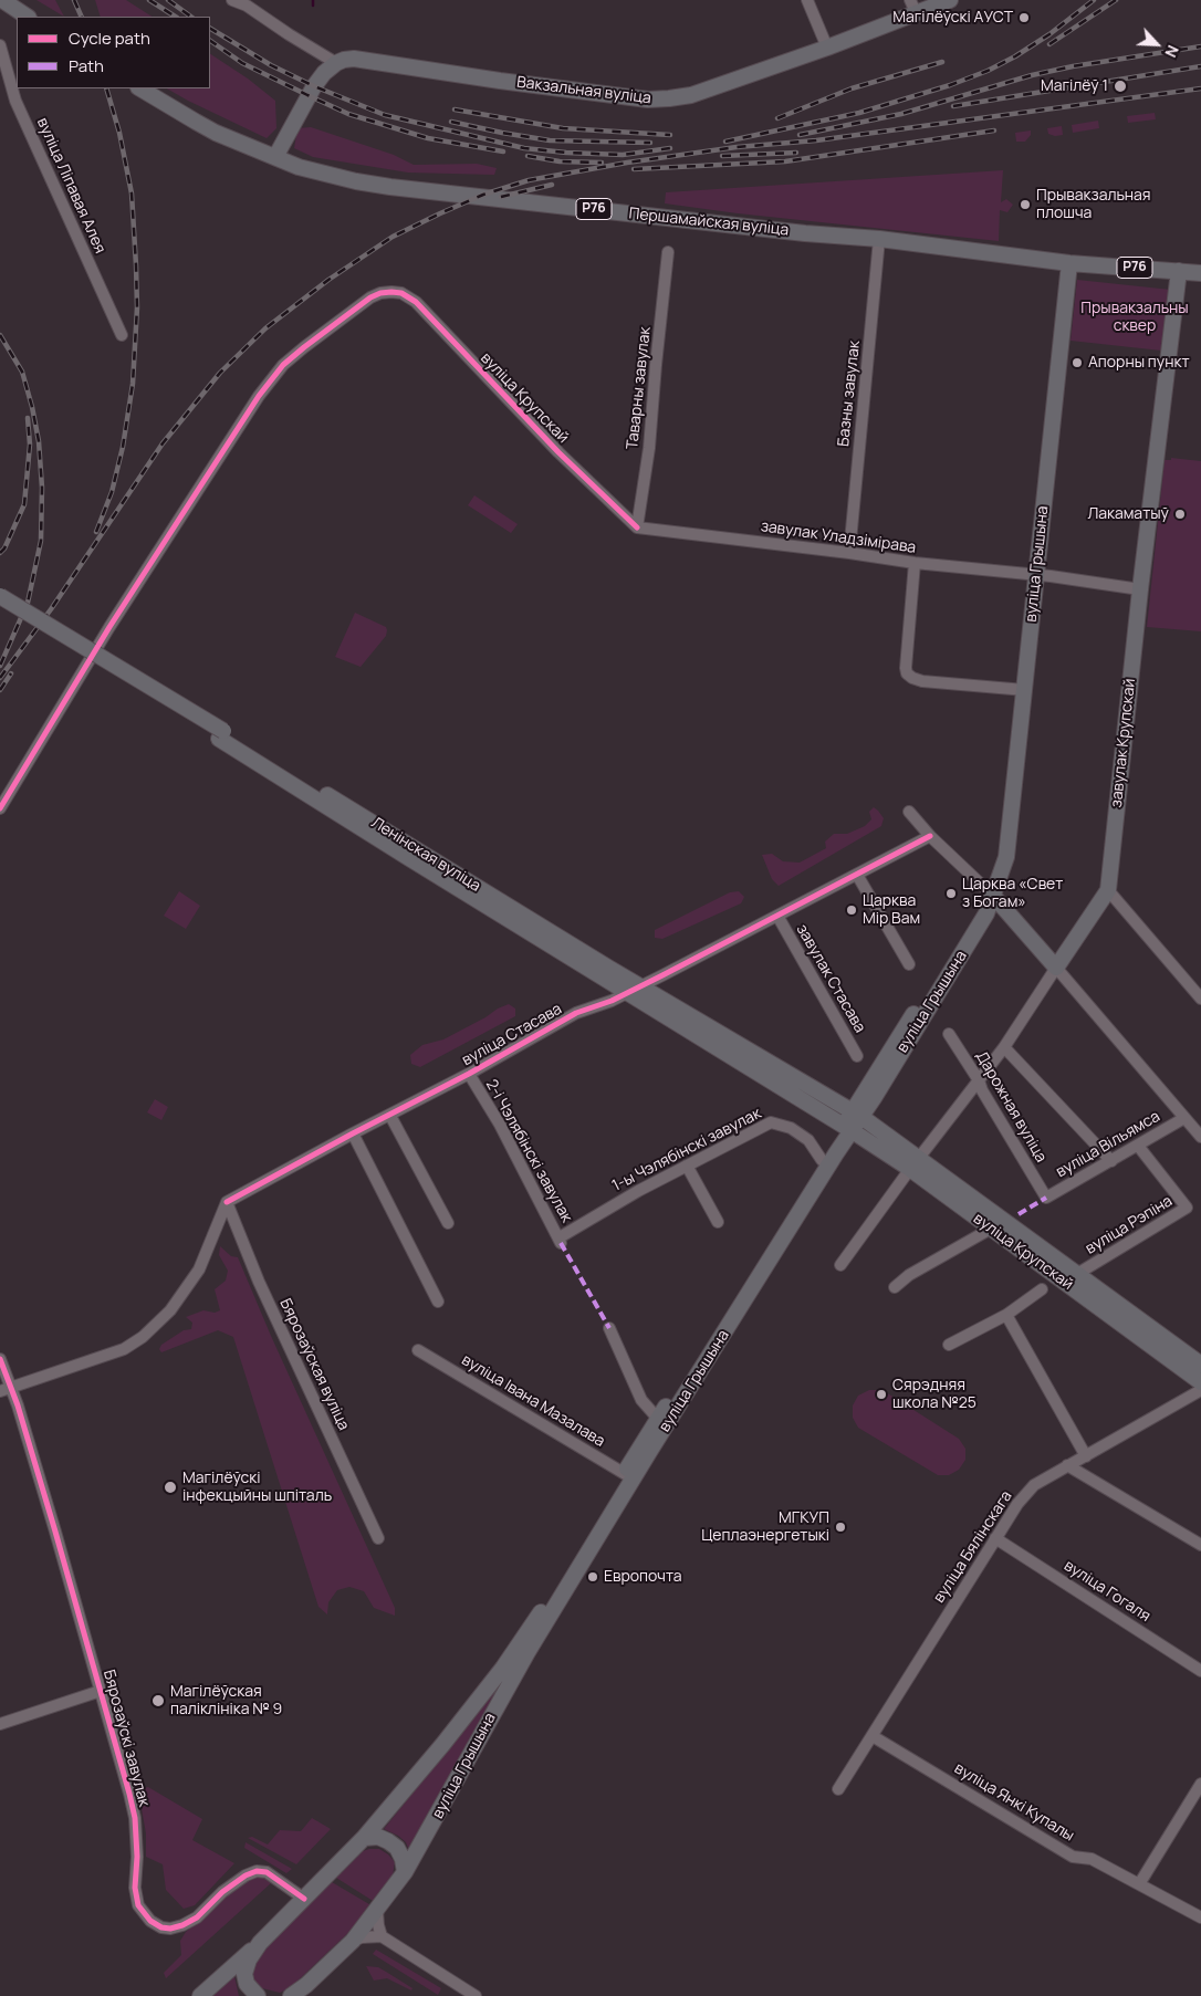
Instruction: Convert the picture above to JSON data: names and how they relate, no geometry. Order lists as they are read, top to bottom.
{
  "streets": {
    "main road": [
      "Вакзальная вуліца",
      "Р76",
      "Першамайская вуліца",
      "вуліца Крупскай",
      "вуліца Грышына",
      "завулак Крупскай",
      "Ленінская вуліца"
    ],
    "street": [
      "вуліца Ліпавая Алея",
      "Таварны завулак",
      "Базны завулак",
      "завулак Уладзімірава",
      "завулак Стасава",
      "вуліца Стасава",
      "Дарожная вуліца",
      "вуліца Вільямса",
      "1-ы Чэлябінскі завулак",
      "2-і Чэлябінскі завулак",
      "вуліца Рэпіна",
      "Бярозаўская вуліца",
      "вуліца Iвана Мазалава",
      "вуліца Бялінскага",
      "вуліца Гогаля",
      "Бярозаўскі завулак",
      "вуліца Янкі Купалы"
    ]
  },
  "crossings": [
    ["Першамайская вуліца", "Базны завулак"],
    ["Першамайская вуліца", "вуліца Грышына"],
    ["Першамайская вуліца", "завулак Крупскай"],
    ["Таварны завулак", "вуліца Крупскай"],
    ["Таварны завулак", "завулак Уладзімірава"],
    ["Базны завулак", "завулак Уладзімірава"],
    ["вуліца Крупскай", "завулак Уладзімірава"],
    ["вуліца Крупскай", "вуліца Грышына"],
    ["вуліца Крупскай", "завулак Крупскай"],
    ["вуліца Крупскай", "Ленінская вуліца"],
    ["вуліца Крупскай", "вуліца Рэпіна"],
    ["завулак Уладзімірава", "вуліца Грышына"],
    ["завулак Уладзімірава", "завулак Крупскай"],
    ["вуліца Грышына", "Ленінская вуліца"],
    ["вуліца Грышына", "1-ы Чэлябінскі завулак"],
    ["вуліца Грышына", "вуліца Iвана Мазалава"],
    ["вуліца Грышына", "Бярозаўскі завулак"],
    ["завулак Крупскай", "Дарожная вуліца"],
    ["Ленінская вуліца", "вуліца Стасава"],
    ["завулак Стасава", "вуліца Стасава"],
    ["вуліца Стасава", "2-і Чэлябінскі завулак"],
    ["вуліца Стасава", "Бярозаўская вуліца"],
    ["Дарожная вуліца", "вуліца Вільямса"],
    ["вуліца Вільямса", "вуліца Рэпіна"],
    ["1-ы Чэлябінскі завулак", "2-і Чэлябінскі завулак"],
    ["вуліца Бялінскага", "вуліца Гогаля"],
    ["вуліца Бялінскага", "вуліца Янкі Купалы"]
  ],
  "parks": ["Прывакзальны сквер"],
  "places": [
    "Магілёўскі АУСТ",
    "Магілёў 1",
    "Прывакзальная плошча",
    "Апорны пункт",
    "Лакаматыў",
    "Царква «Свет з Богам»",
    "Царква Мір Вам",
    "Сярэдняя школа №25",
    "Магілёўскі інфекцыйны шпіталь",
    "МГКУП Цеплаэнергетыкі",
    "Европочта",
    "Магілёўская паліклініка № 9"
  ],
  "legend": ["Cycle path", "Path"],
  "north": "bottom right"
}
